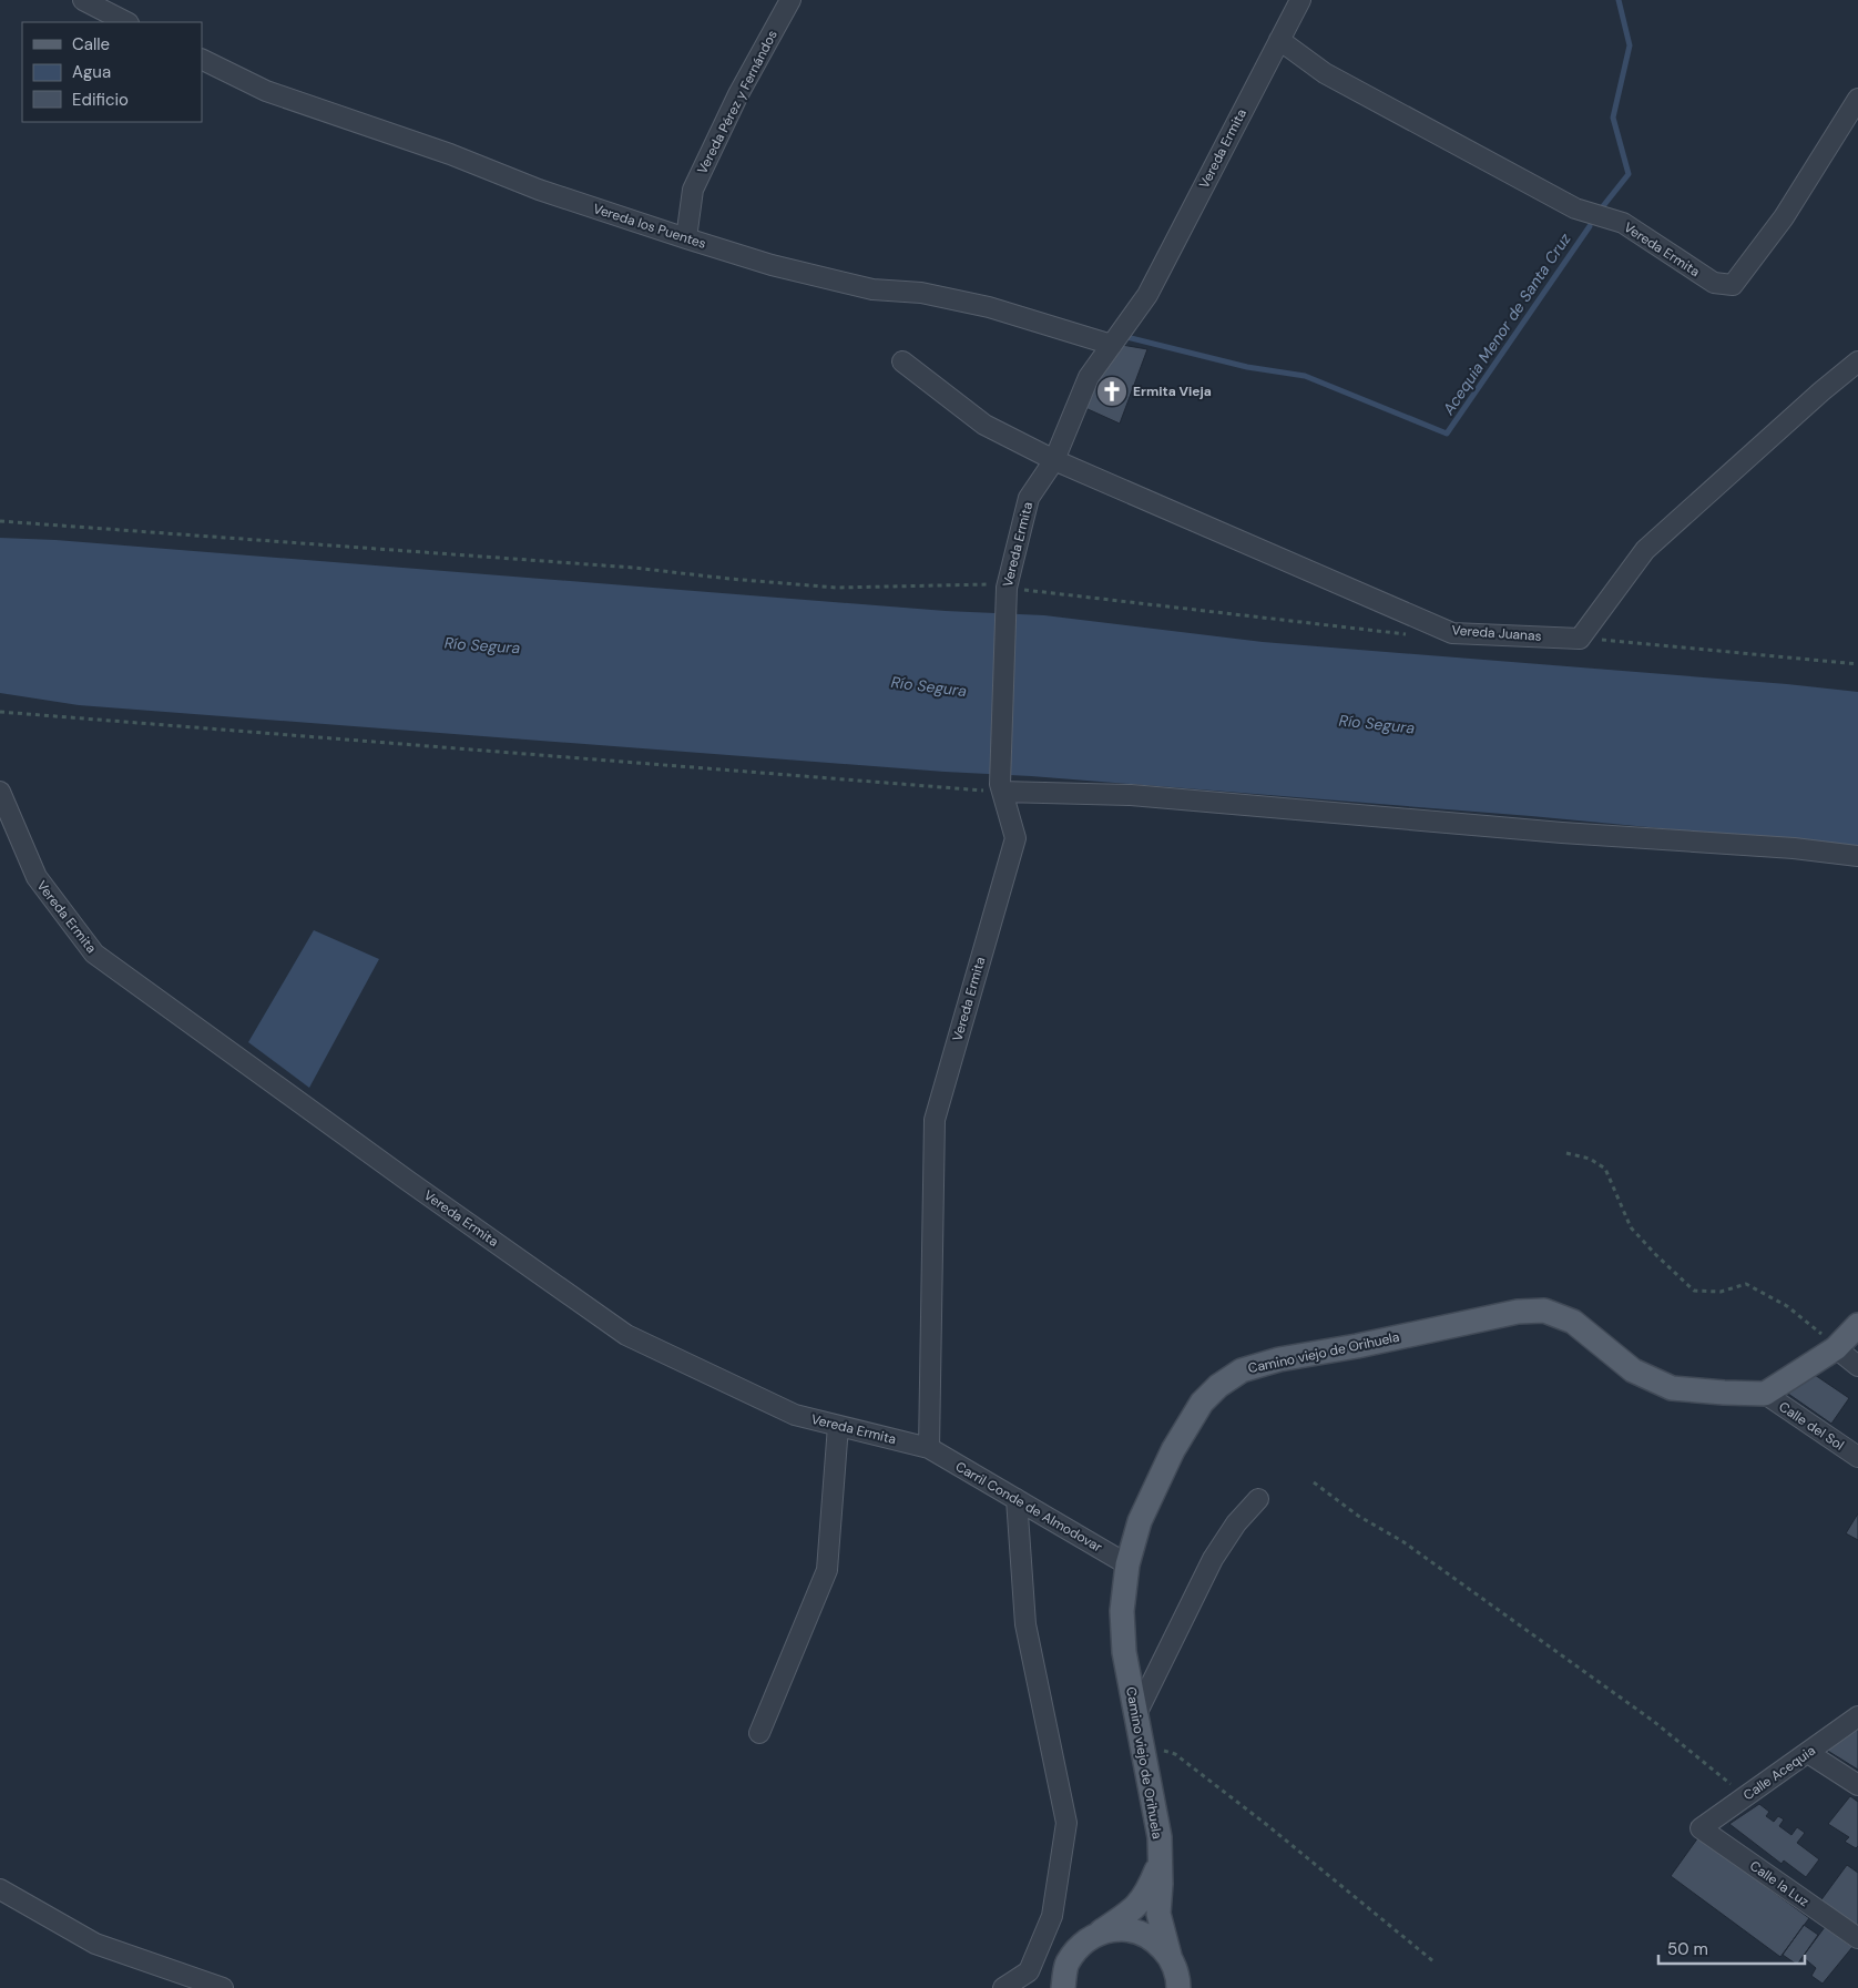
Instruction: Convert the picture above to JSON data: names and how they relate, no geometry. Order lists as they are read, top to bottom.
{
  "streets": {
    "main road": ["Camino viejo de Orihuela"],
    "street": [
      "Vereda Pérez y Fernándos",
      "Vereda Ermita",
      "Vereda los Puentes",
      "Vereda Juanas",
      "Calle del Sol",
      "Carril Conde de Almodovar",
      "Calle Acequia",
      "Calle la Luz"
    ]
  },
  "crossings": [
    ["Vereda Pérez y Fernándos", "Vereda los Puentes"],
    ["Vereda Ermita", "Vereda los Puentes"],
    ["Vereda Ermita", "Vereda Juanas"],
    ["Vereda Ermita", "Carril Conde de Almodovar"],
    ["Camino viejo de Orihuela", "Calle del Sol"],
    ["Camino viejo de Orihuela", "Carril Conde de Almodovar"],
    ["Calle Acequia", "Calle la Luz"]
  ],
  "water": ["Acequia Menor de Santa Cruz", "Río Segura"],
  "places": {
    "church": ["Ermita Vieja"]
  },
  "legend": ["Calle", "Agua", "Edificio"],
  "scale_bar": "50 m"
}
